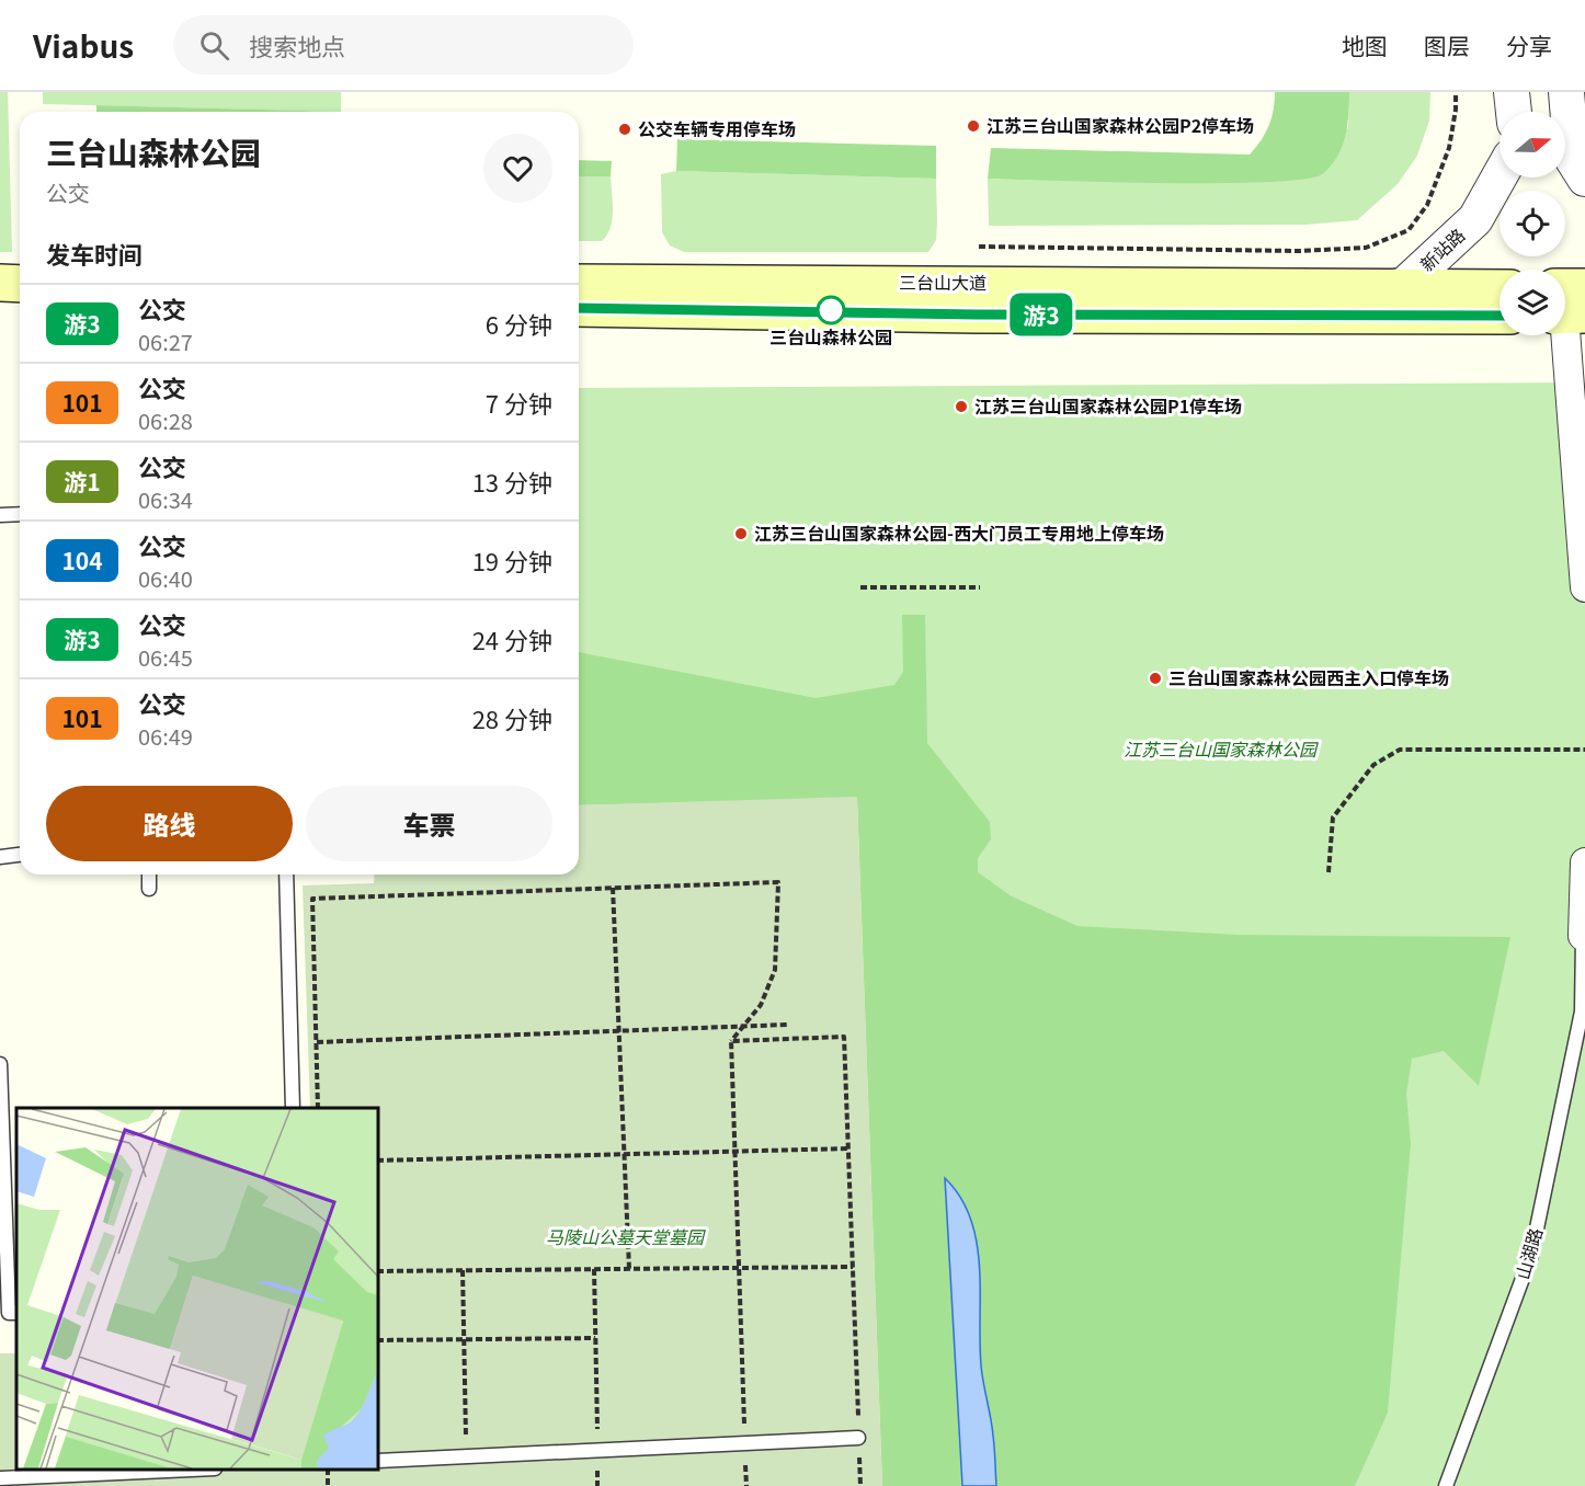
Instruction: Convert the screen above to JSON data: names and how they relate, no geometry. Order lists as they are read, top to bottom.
{
  "streets": {
    "main road": ["三台山大道"],
    "street": ["新站路", "山湖路"]
  },
  "crossings": [
    ["新站路", "三台山大道"]
  ],
  "parks": ["江苏三台山国家森林公园", "马陵山公墓天堂墓园"],
  "places": [
    "江苏三台山国家森林公园P2停车场",
    "公交车辆专用停车场",
    "三台山森林公园",
    "江苏三台山国家森林公园P1停车场",
    "江苏三台山国家森林公园-西大门员工专用地上停车场",
    "三台山国家森林公园西主入口停车场"
  ],
  "lines": ["bus line 游3"],
  "north": "right",
  "page": {
    "header": "Viabus",
    "search": "搜索地点",
    "nav": ["地图", "图层", "分享"],
    "on_map": "游3",
    "heading": [
      ["三台山森林公园", "公交"],
      "发车时间"
    ],
    "list": [
      {
        "mark": "游3",
        "name": "公交",
        "note": "06:27",
        "value": "6 分钟"
      },
      {
        "mark": "101",
        "name": "公交",
        "note": "06:28",
        "value": "7 分钟"
      },
      {
        "mark": "游1",
        "name": "公交",
        "note": "06:34",
        "value": "13 分钟"
      },
      {
        "mark": "104",
        "name": "公交",
        "note": "06:40",
        "value": "19 分钟"
      },
      {
        "mark": "游3",
        "name": "公交",
        "note": "06:45",
        "value": "24 分钟"
      },
      {
        "mark": "101",
        "name": "公交",
        "note": "06:49",
        "value": "28 分钟"
      }
    ],
    "buttons": ["路线", "车票"]
  }
}
